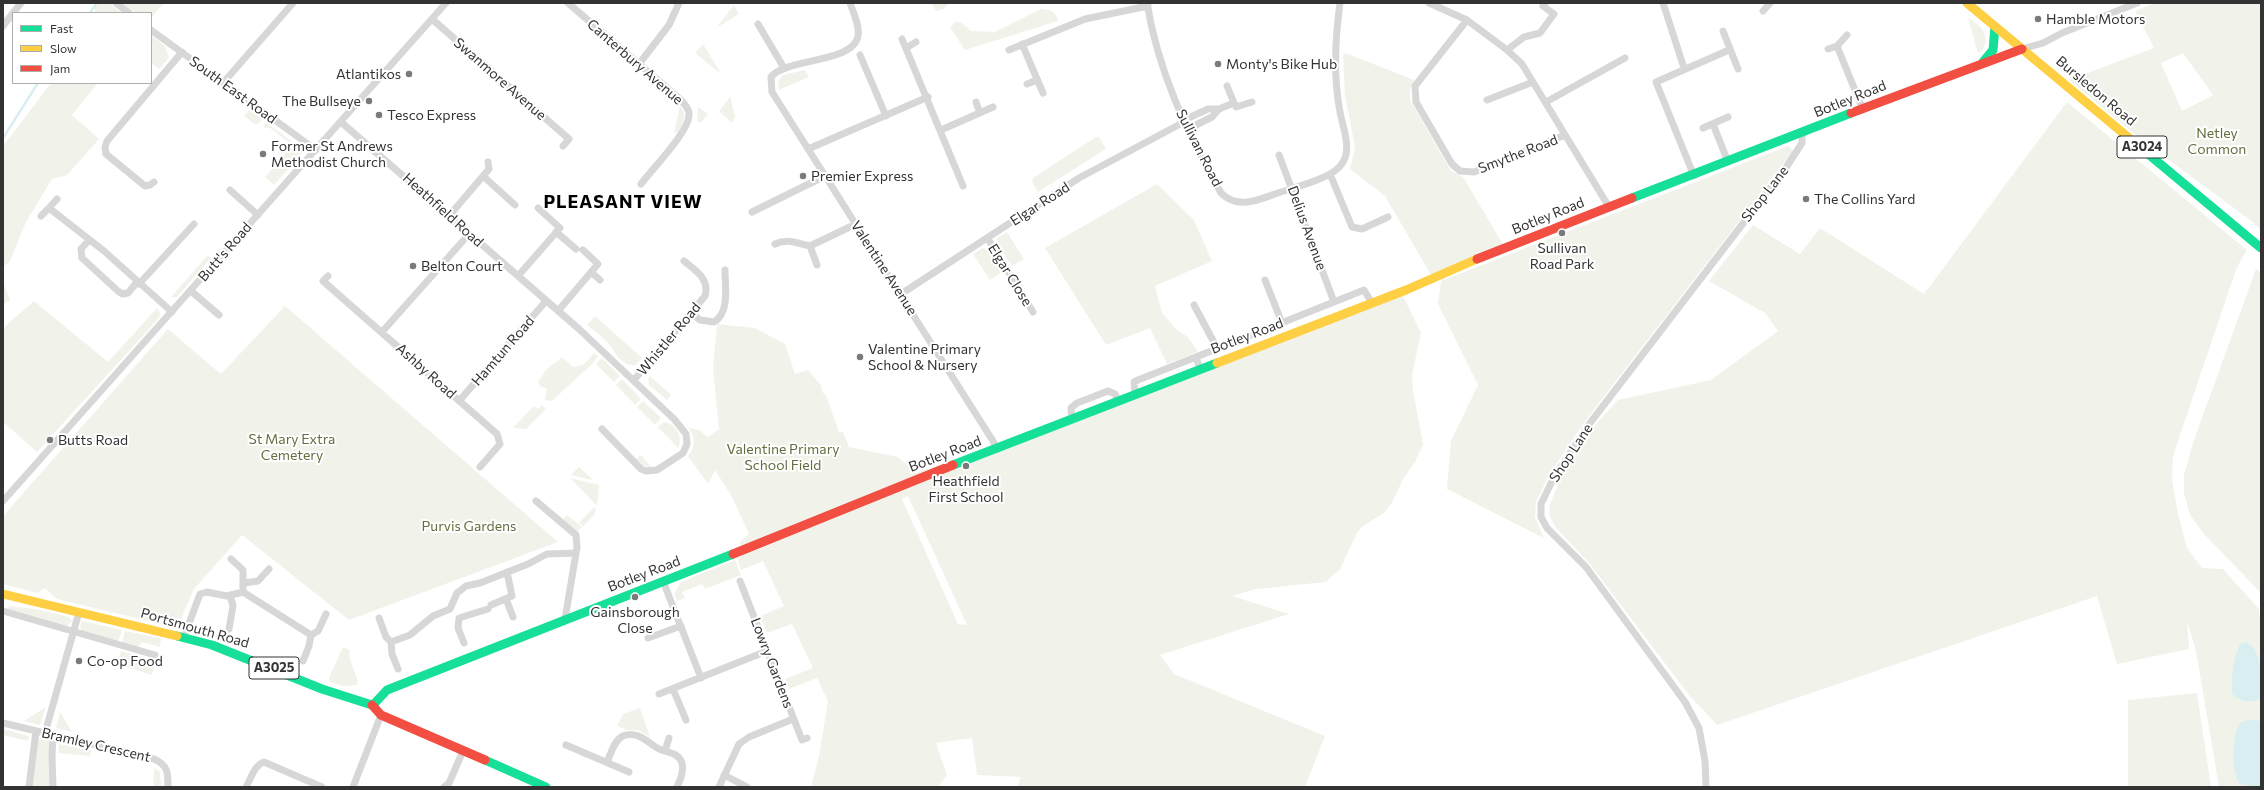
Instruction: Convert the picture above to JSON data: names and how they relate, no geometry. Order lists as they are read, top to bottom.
{
  "streets": {
    "main road": [
      "Bursledon Road",
      "Botley Road",
      "A3024",
      "Portsmouth Road",
      "A3025"
    ],
    "street": [
      "Canterbury Avenue",
      "Swanmore Avenue",
      "South East Road",
      "Sullivan Road",
      "Smythe Road",
      "Shop Lane",
      "Elgar Road",
      "Heathfield Road",
      "Delius Avenue",
      "Butt's Road",
      "Valentine Avenue",
      "Elgar Close",
      "Whistler Road",
      "Hamtun Road",
      "Ashby Road",
      "Lowry Gardens",
      "Bramley Crescent"
    ]
  },
  "crossings": [
    ["Swanmore Avenue", "Butt's Road"],
    ["South East Road", "Butt's Road"],
    ["Bursledon Road", "Botley Road"],
    ["Botley Road", "Shop Lane"],
    ["Botley Road", "Valentine Avenue"],
    ["Botley Road", "Portsmouth Road"],
    ["Sullivan Road", "Elgar Road"],
    ["Sullivan Road", "Delius Avenue"],
    ["Elgar Road", "Valentine Avenue"],
    ["Elgar Road", "Elgar Close"],
    ["Heathfield Road", "Butt's Road"],
    ["Heathfield Road", "Whistler Road"],
    ["Heathfield Road", "Hamtun Road"],
    ["Hamtun Road", "Ashby Road"]
  ],
  "districts": ["PLEASANT VIEW"],
  "parks": [
    "Netley Common",
    "St Mary Extra Cemetery",
    "Valentine Primary School Field",
    "Purvis Gardens"
  ],
  "places": [
    "Hamble Motors",
    "Monty's Bike Hub",
    "Atlantikos",
    "The Bullseye",
    "Tesco Express",
    "Former St Andrews Methodist Church",
    "Premier Express",
    "The Collins Yard",
    "Sullivan Road Park",
    "Belton Court",
    "Valentine Primary School & Nursery",
    "Butts Road",
    "Heathfield First School",
    "Gainsborough Close",
    "Co-op Food"
  ],
  "legend": ["Fast", "Slow", "Jam"]
}
